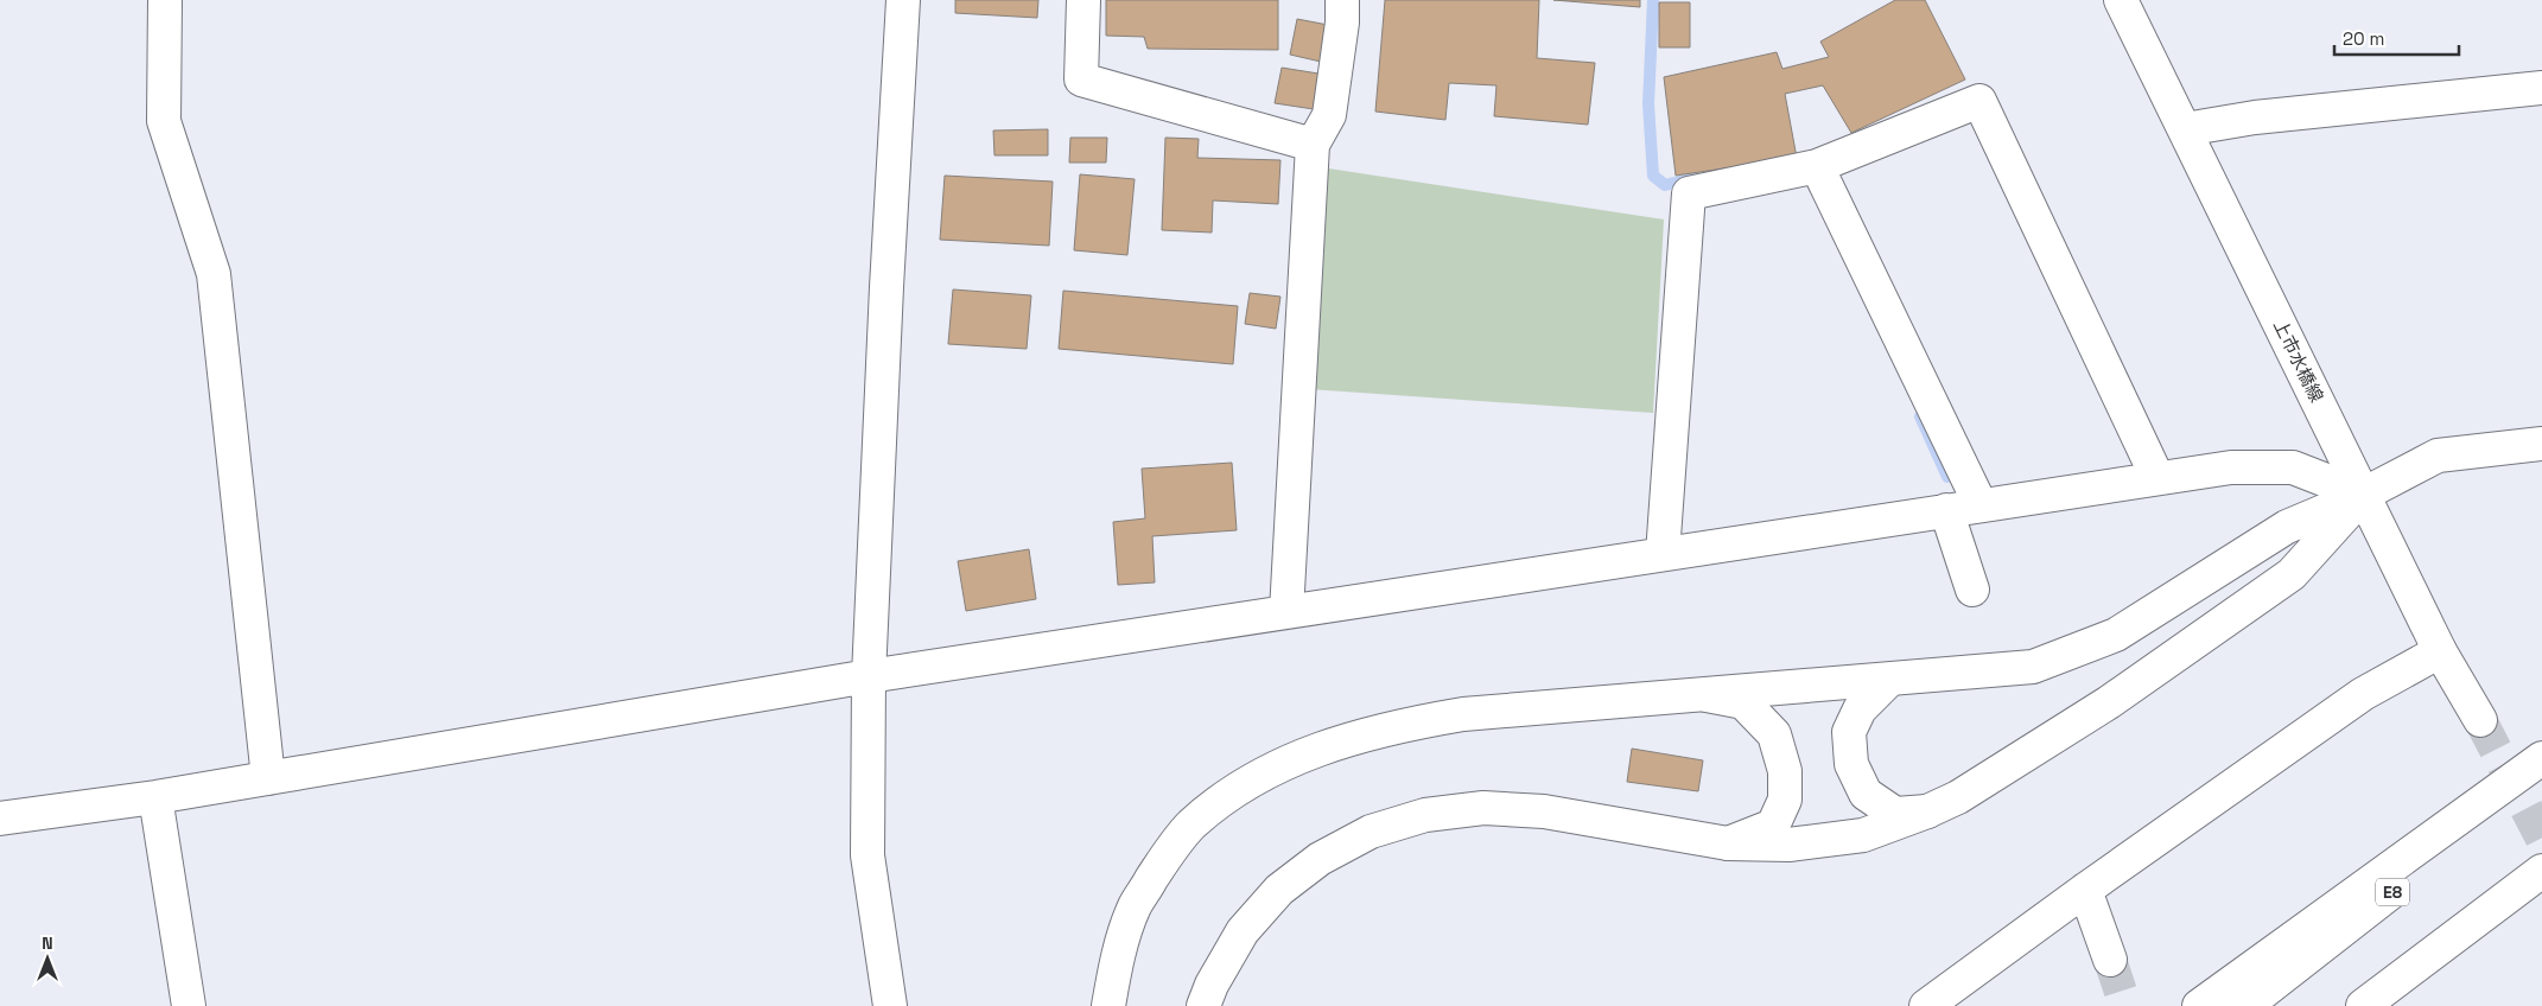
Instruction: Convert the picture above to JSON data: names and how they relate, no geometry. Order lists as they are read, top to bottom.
{
  "streets": {
    "main road": ["上市水橋線", "E8"]
  },
  "scale_bar": "20 m",
  "north": "top"
}
